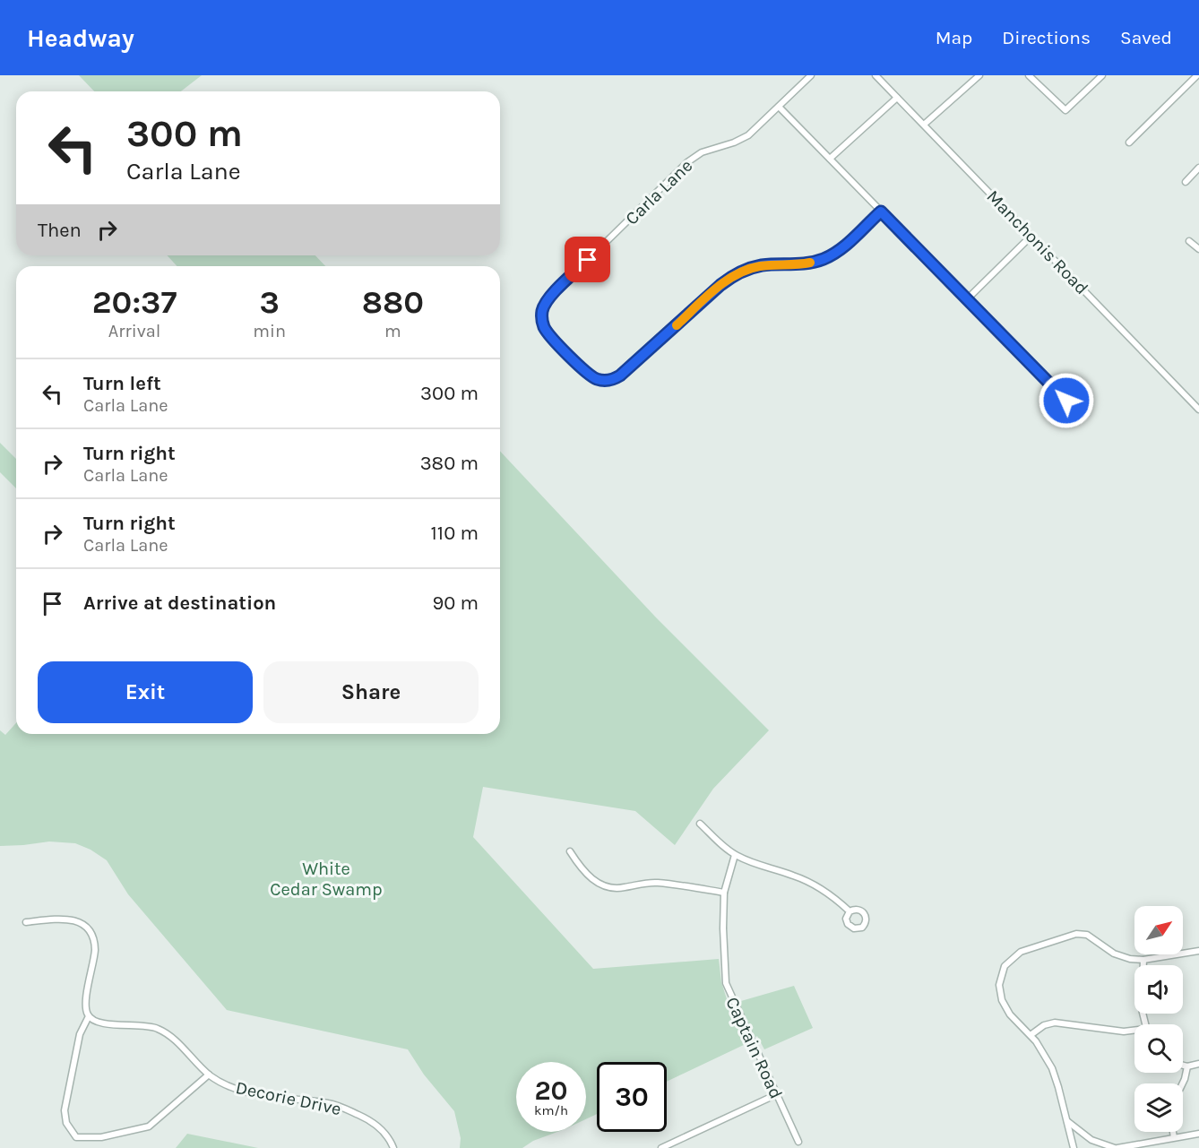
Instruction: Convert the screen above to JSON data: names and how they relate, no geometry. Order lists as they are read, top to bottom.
{
  "streets": {
    "street": [
      "Carla Lane",
      "Manchonis Road",
      "Captain Road",
      "Decorie Drive"
    ]
  },
  "parks": ["White Cedar Swamp"],
  "north": "top right",
  "page": {
    "header": "Headway",
    "nav": ["Map", "Directions", "Saved"],
    "turn": ["300 m", "Carla Lane"],
    "then": "Then",
    "eta": [
      "20:37",
      "Arrival",
      "3",
      "min",
      "880",
      "m"
    ],
    "list": [
      {
        "name": "Turn left",
        "note": "Carla Lane",
        "value": "300 m"
      },
      {
        "name": "Turn right",
        "note": "Carla Lane",
        "value": "380 m"
      },
      {
        "name": "Turn right",
        "note": "Carla Lane",
        "value": "110 m"
      },
      {
        "name": "Arrive at destination",
        "value": "90 m"
      }
    ],
    "buttons": ["Exit", "Share"],
    "speed": "20 km/h",
    "limit": "30"
  }
}
